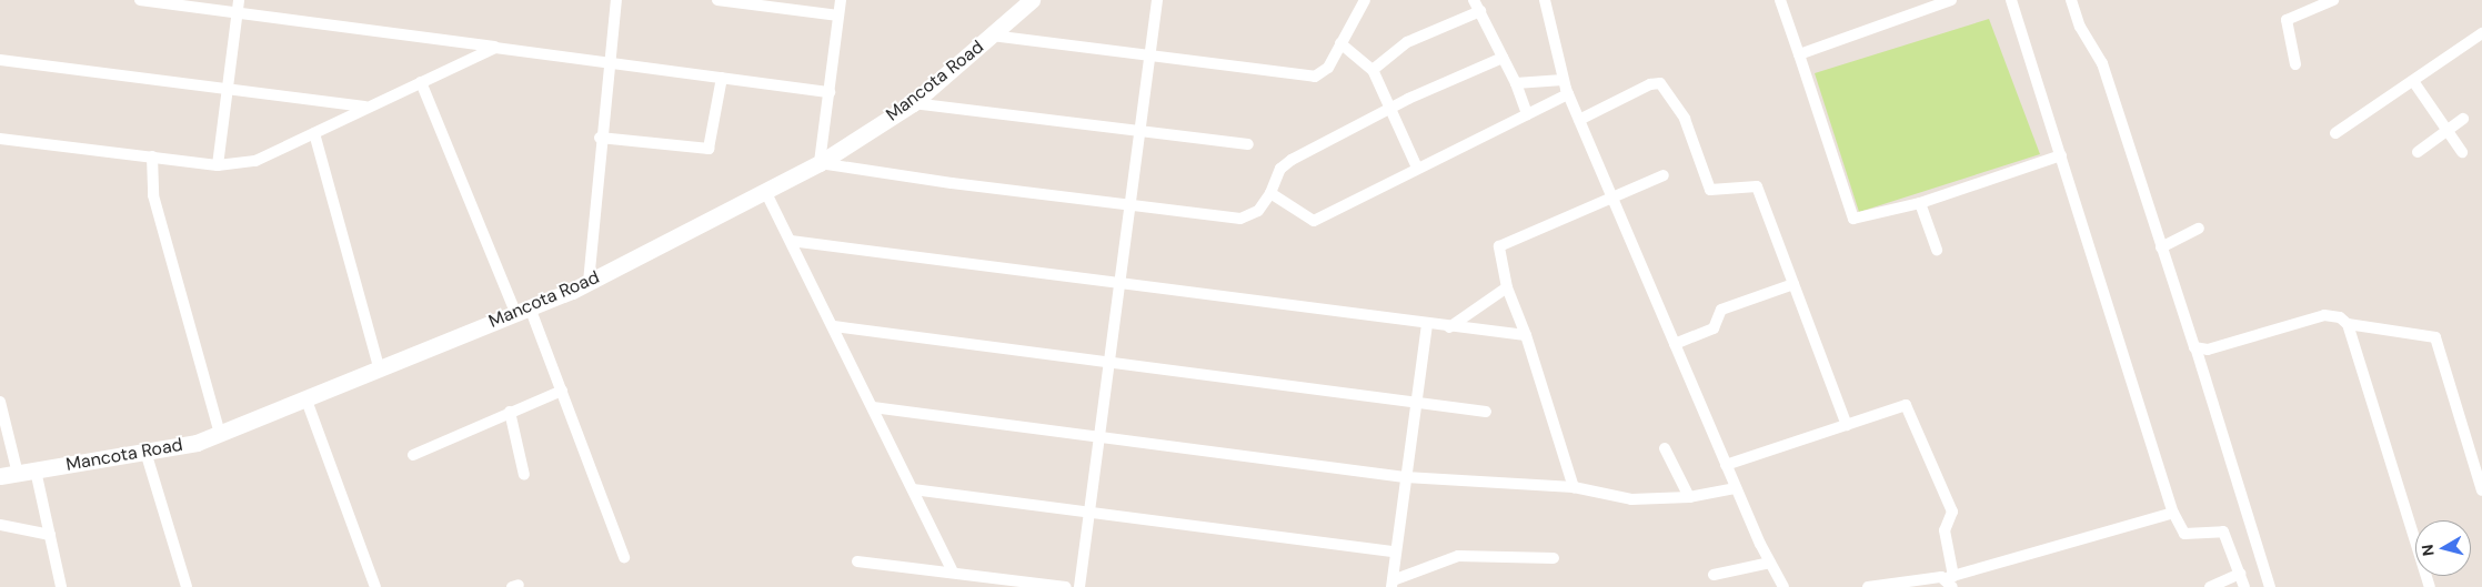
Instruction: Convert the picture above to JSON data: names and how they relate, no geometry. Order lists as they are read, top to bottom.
{
  "streets": {
    "main road": ["Mancota Road"]
  },
  "north": "left"
}
